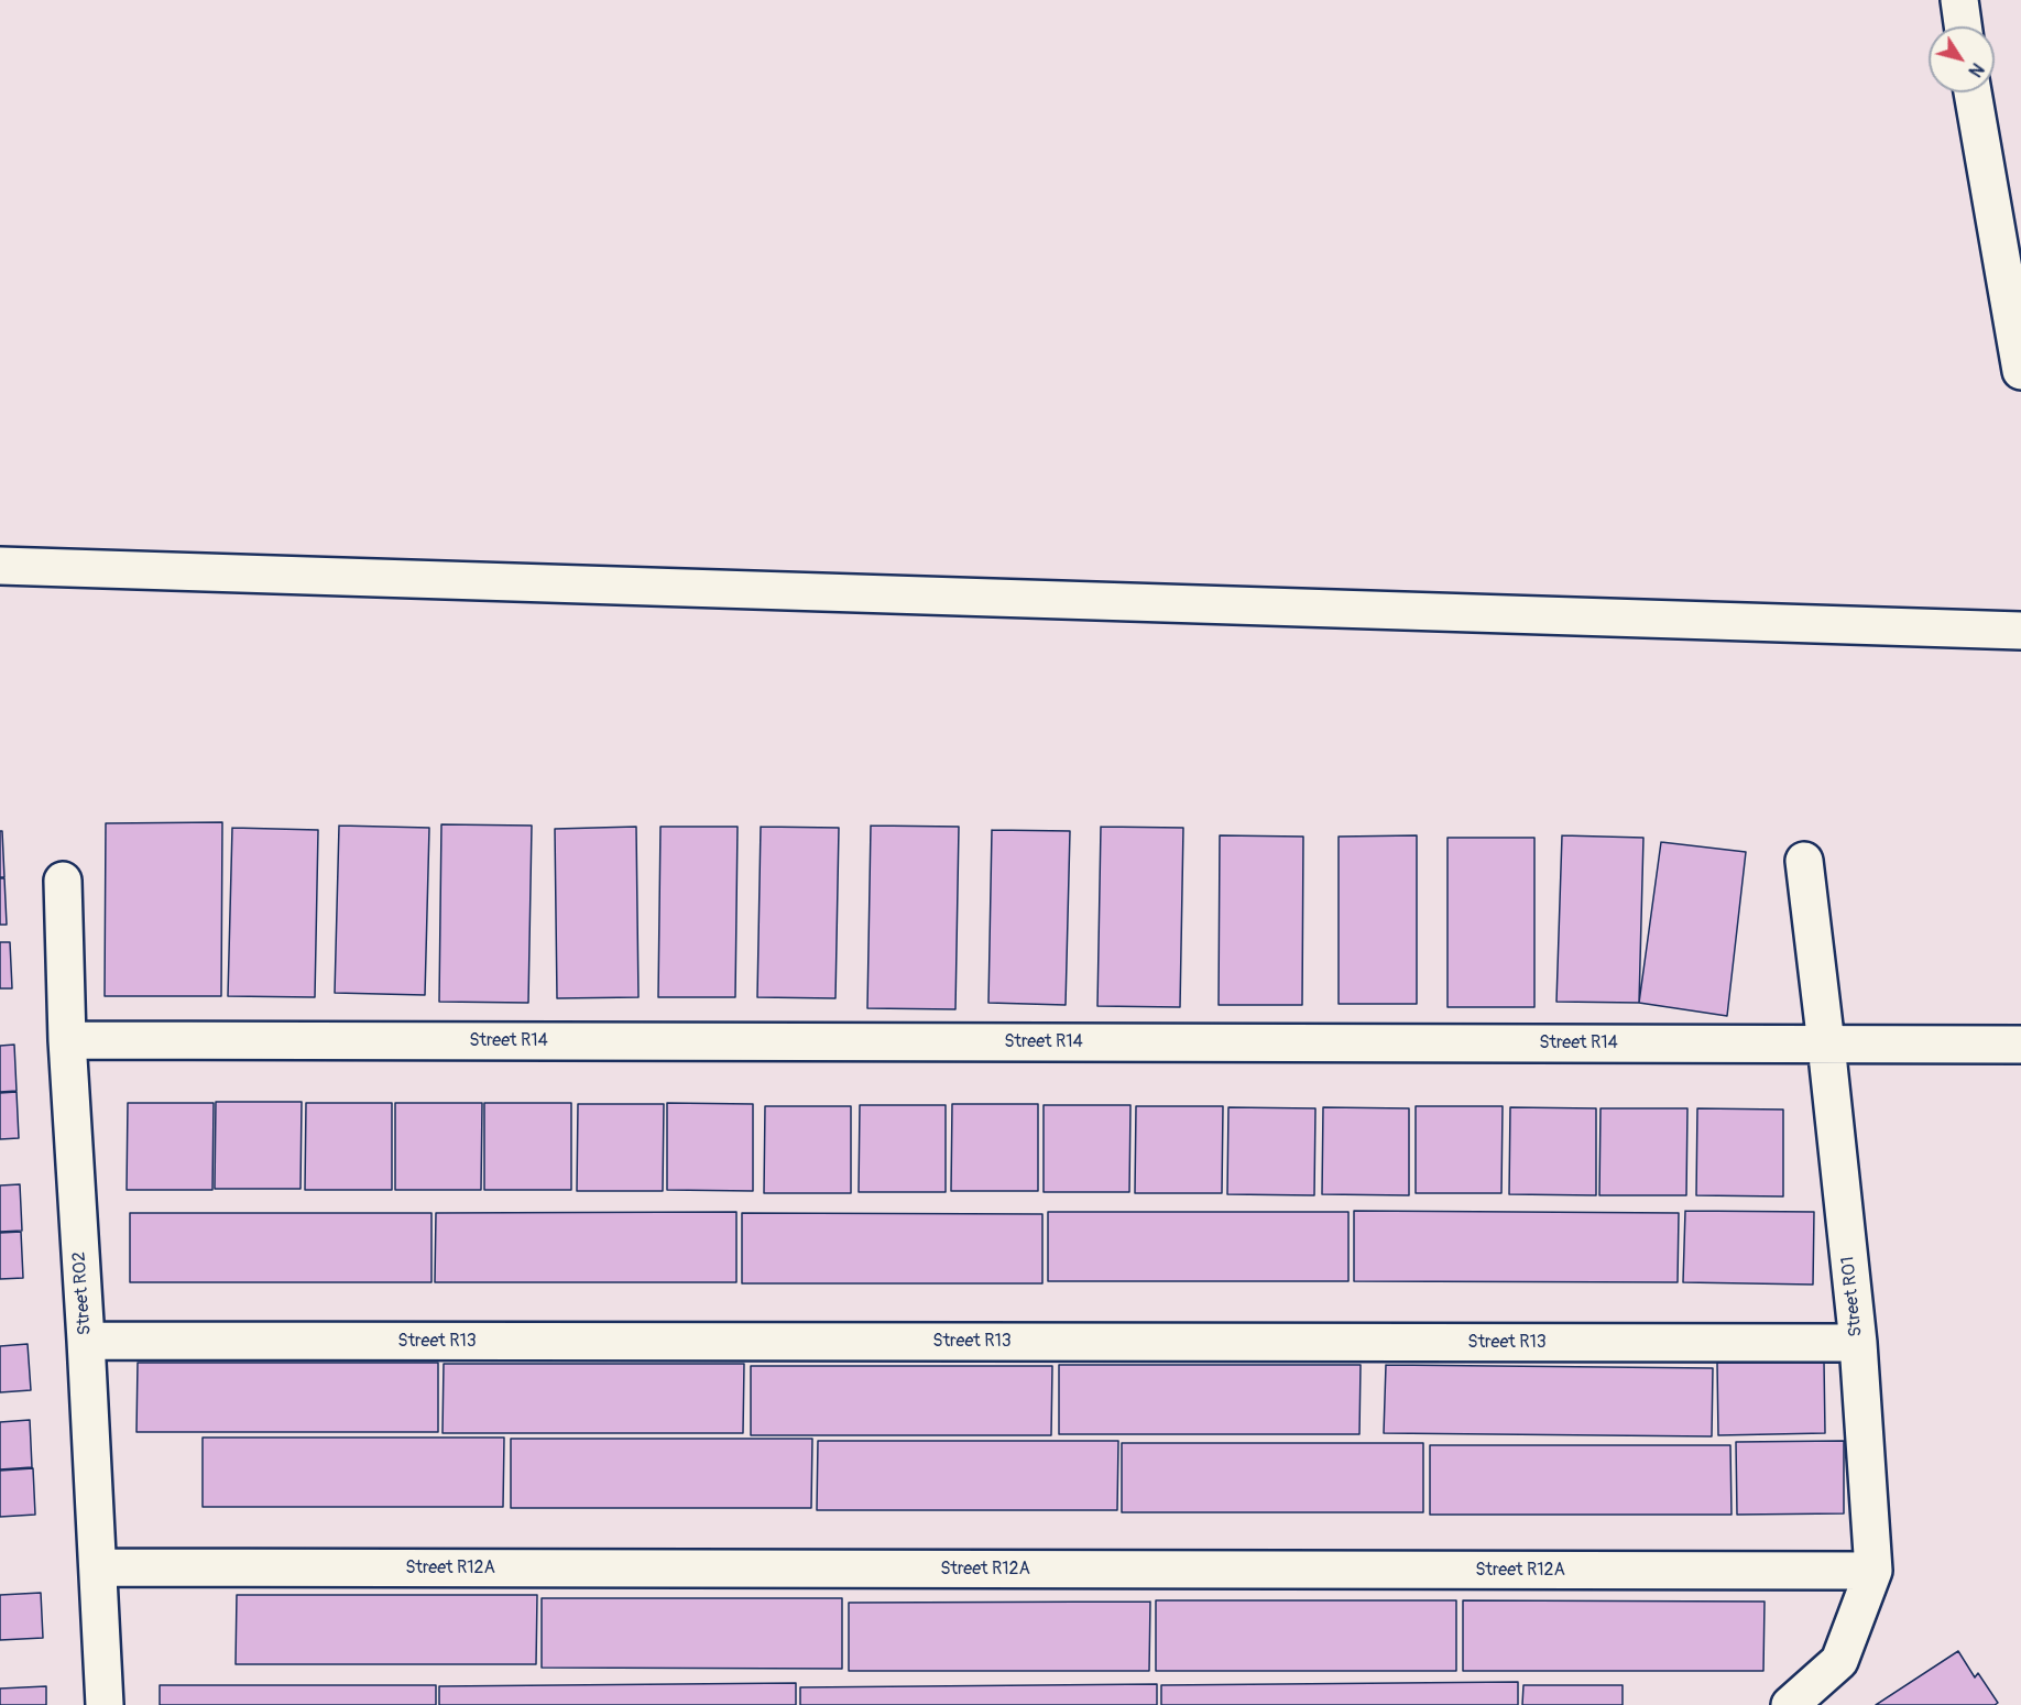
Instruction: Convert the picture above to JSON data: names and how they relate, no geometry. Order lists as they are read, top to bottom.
{
  "streets": {
    "street": [
      "Street R14",
      "Street R02",
      "Street R01",
      "Street R13",
      "Street R12A"
    ]
  },
  "crossings": [
    ["Street R14", "Street R02"],
    ["Street R14", "Street R01"],
    ["Street R02", "Street R13"],
    ["Street R02", "Street R12A"],
    ["Street R01", "Street R13"],
    ["Street R01", "Street R12A"]
  ],
  "north": "bottom right"
}
